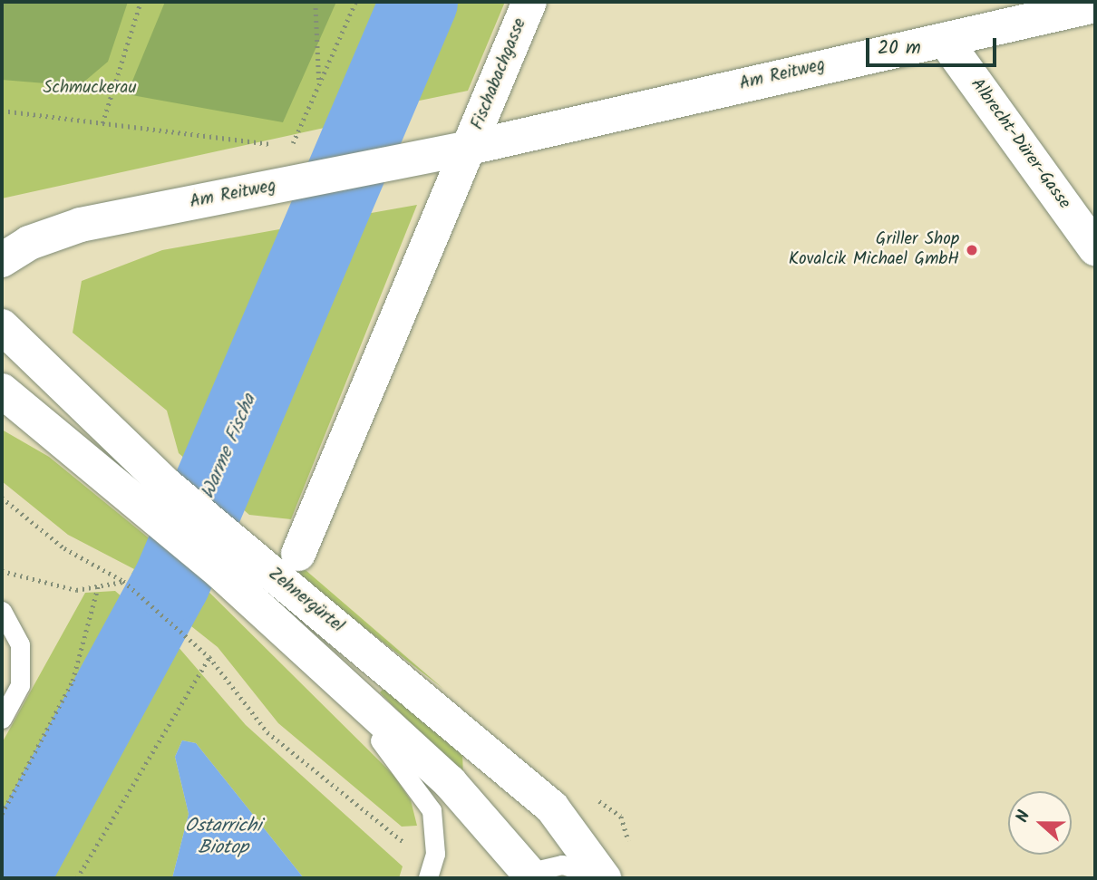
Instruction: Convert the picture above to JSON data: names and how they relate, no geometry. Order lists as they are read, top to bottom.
{
  "streets": {
    "street": [
      "Fischabachgasse",
      "Am Reitweg",
      "Albrecht-Dürer-Gasse",
      "Zehnergürtel"
    ]
  },
  "crossings": [
    ["Fischabachgasse", "Am Reitweg"],
    ["Am Reitweg", "Albrecht-Dürer-Gasse"]
  ],
  "water": ["Warme Fischa", "Ostarrichi Biotop"],
  "parks": ["Schmuckerau"],
  "places": ["Griller Shop Kovalcik Michael GmbH"],
  "scale_bar": "20 m",
  "north": "left"
}
